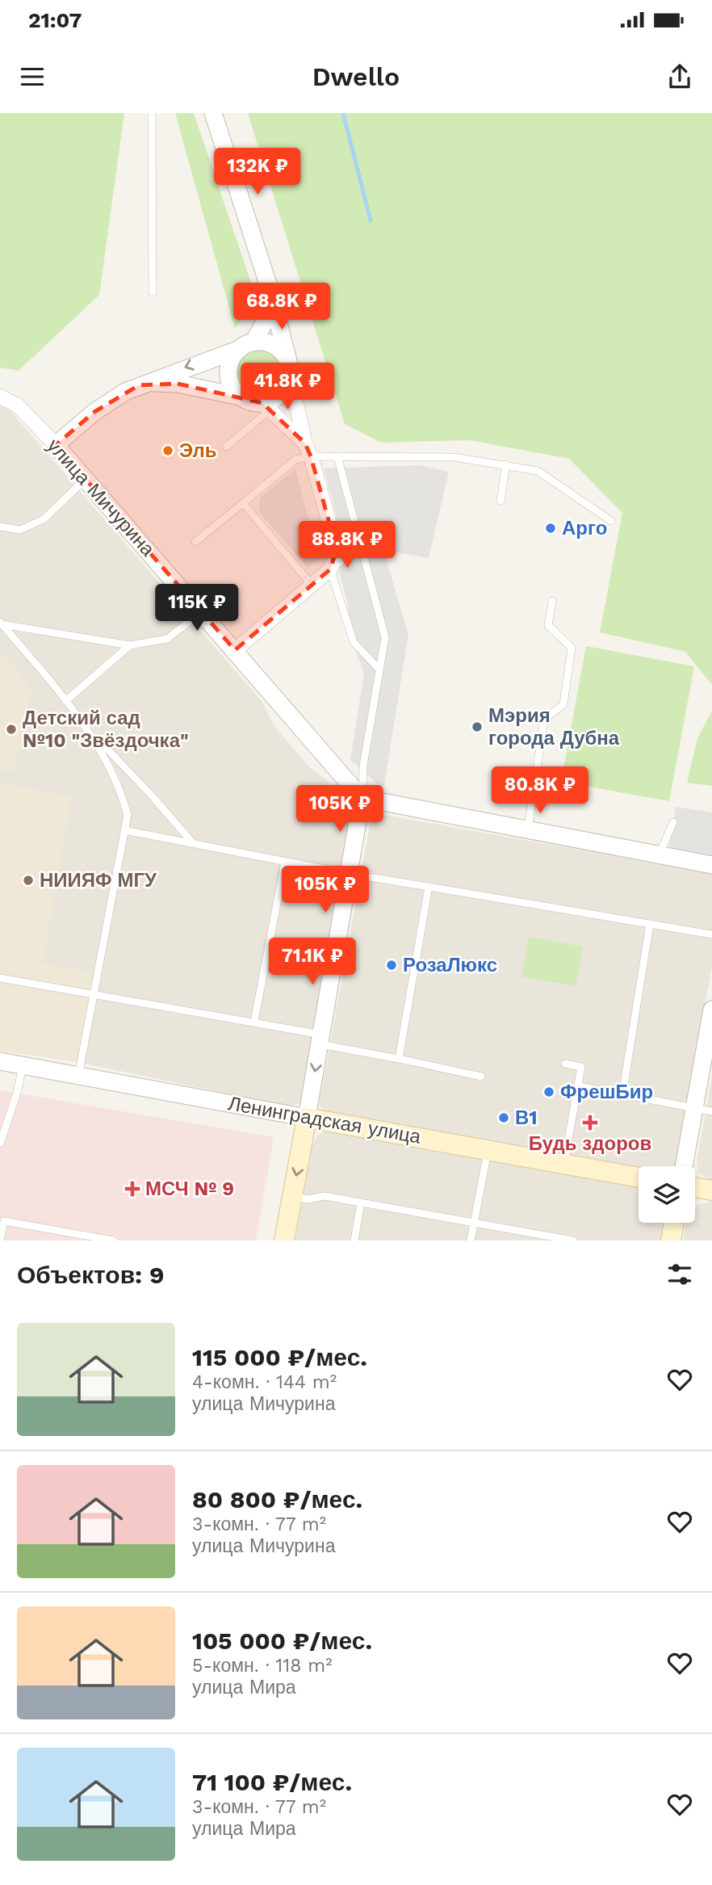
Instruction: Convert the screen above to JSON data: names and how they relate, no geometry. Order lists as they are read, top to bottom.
{
  "streets": {
    "main road": ["Ленинградская улица"],
    "street": ["улица Мичурина"]
  },
  "places": {
    "other": [
      "Эль",
      "Арго",
      "Мэрия города Дубна",
      "Детский сад №10 \"Звёздочка\"",
      "НИИЯФ МГУ",
      "РозаЛюкс",
      "ФрешБир",
      "В1"
    ],
    "health": ["Будь здоров", "МСЧ № 9"]
  },
  "page": {
    "status": "21:07",
    "header": "Dwello",
    "price": [
      "132K ₽",
      "68.8K ₽",
      "41.8K ₽",
      "88.8K ₽",
      "115K ₽",
      "80.8K ₽",
      "105K ₽",
      "105K ₽",
      "71.1K ₽"
    ],
    "heading": "Объектов: 9",
    "list": [
      {
        "name": "115 000 ₽/мес.",
        "note": "4-комн. · 144 m² · улица Мичурина"
      },
      {
        "name": "80 800 ₽/мес.",
        "note": "3-комн. · 77 m² · улица Мичурина"
      },
      {
        "name": "105 000 ₽/мес.",
        "note": "5-комн. · 118 m² · улица Мира"
      },
      {
        "name": "71 100 ₽/мес.",
        "note": "3-комн. · 77 m² · улица Мира"
      }
    ]
  }
}
